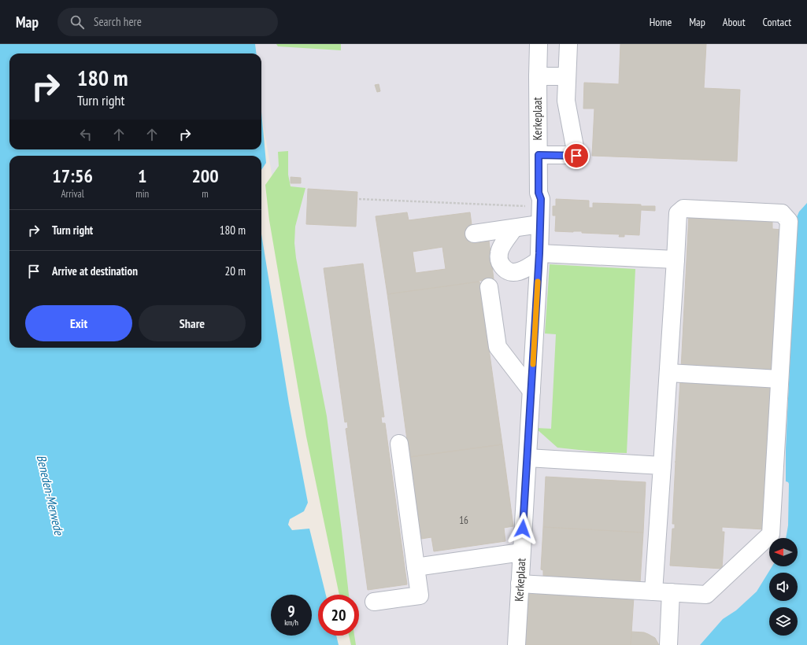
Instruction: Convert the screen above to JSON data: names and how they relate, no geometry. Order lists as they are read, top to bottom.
{
  "streets": {
    "street": ["Kerkeplaat"]
  },
  "water": ["Beneden-Merwede"],
  "house_numbers": ["16"],
  "north": "left",
  "page": {
    "header": "Map",
    "search": "Search here",
    "nav": [
      "Home",
      "Map",
      "About",
      "Contact"
    ],
    "turn": ["180 m", "Turn right"],
    "eta": [
      "17:56",
      "Arrival",
      "1",
      "min",
      "200",
      "m"
    ],
    "list": [
      {
        "name": "Turn right",
        "value": "180 m"
      },
      {
        "name": "Arrive at destination",
        "value": "20 m"
      }
    ],
    "buttons": ["Exit", "Share"],
    "speed": "9 km/h",
    "limit": "20"
  }
}
